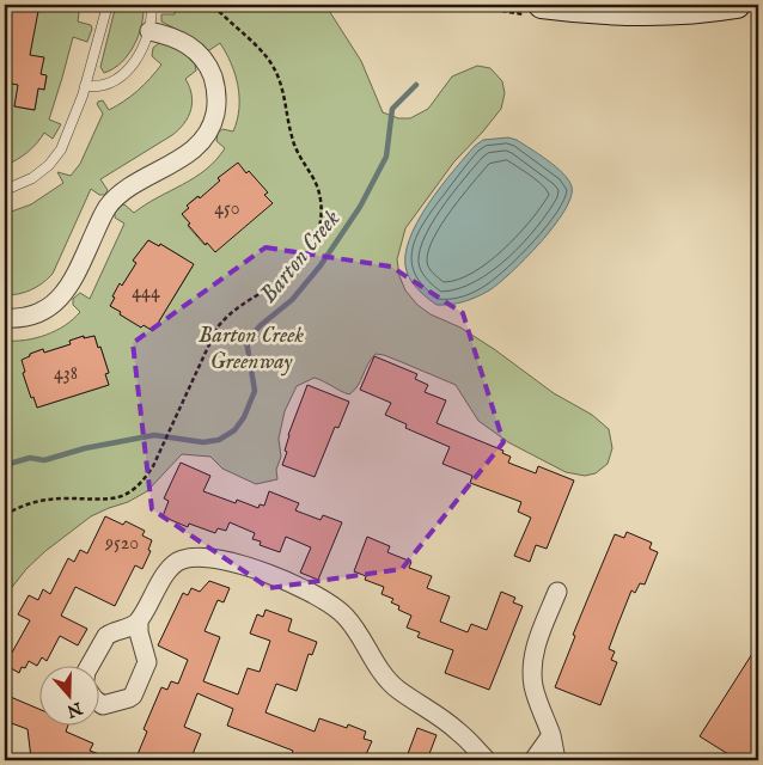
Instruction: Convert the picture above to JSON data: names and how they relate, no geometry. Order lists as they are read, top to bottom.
{
  "water": ["Barton Creek"],
  "parks": ["Barton Creek Greenway"],
  "house_numbers": [
    "450",
    "444",
    "438",
    "9520"
  ],
  "north": "bottom"
}
